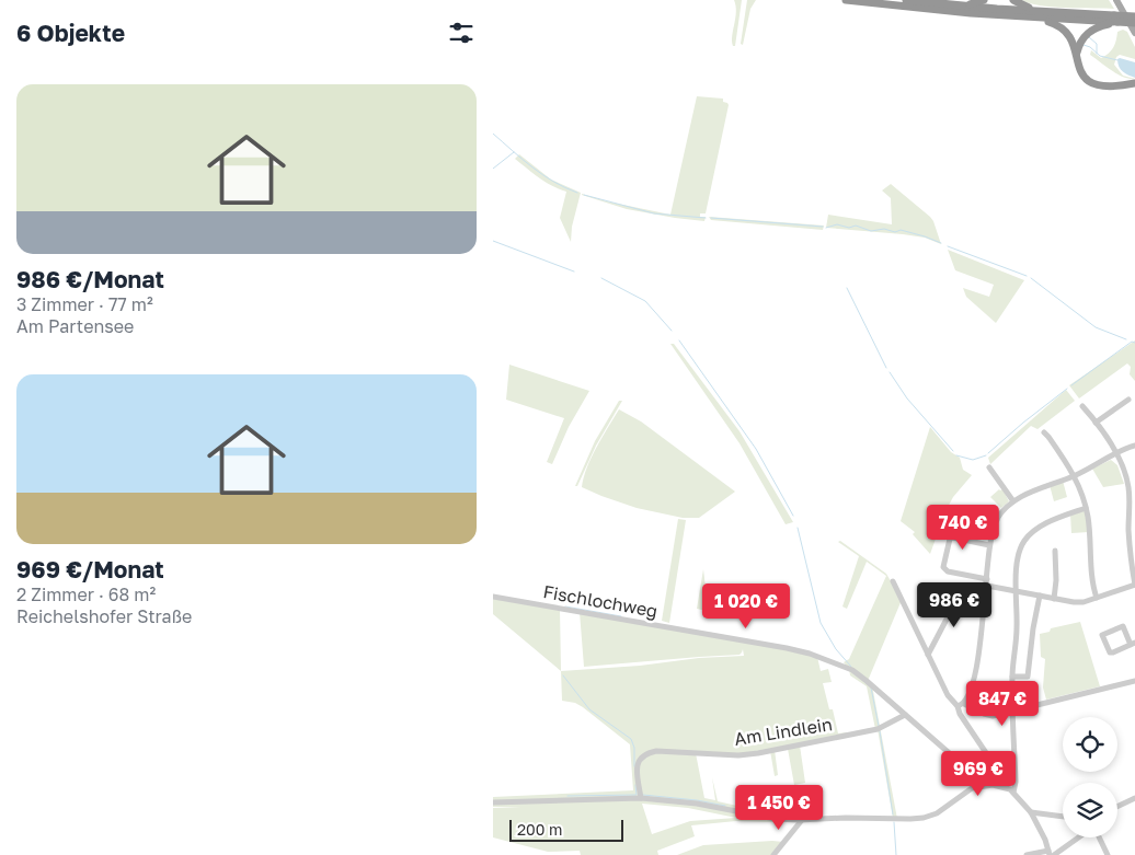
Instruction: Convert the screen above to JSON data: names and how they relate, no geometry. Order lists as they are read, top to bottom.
{
  "streets": {
    "street": ["Fischlochweg", "Am Lindlein"]
  },
  "crossings": [
    ["Fischlochweg", "Am Lindlein"]
  ],
  "scale_bar": "200 m",
  "page": {
    "heading": "6 Objekte",
    "list": [
      {
        "name": "986 €/Monat",
        "note": "3 Zimmer · 77 m² · Am Partensee"
      },
      {
        "name": "969 €/Monat",
        "note": "2 Zimmer · 68 m² · Reichelshofer Straße"
      }
    ],
    "price": [
      "740 €",
      "986 €",
      "1 020 €",
      "847 €",
      "969 €",
      "1 450 €"
    ],
    "scale": "200 m"
  }
}
